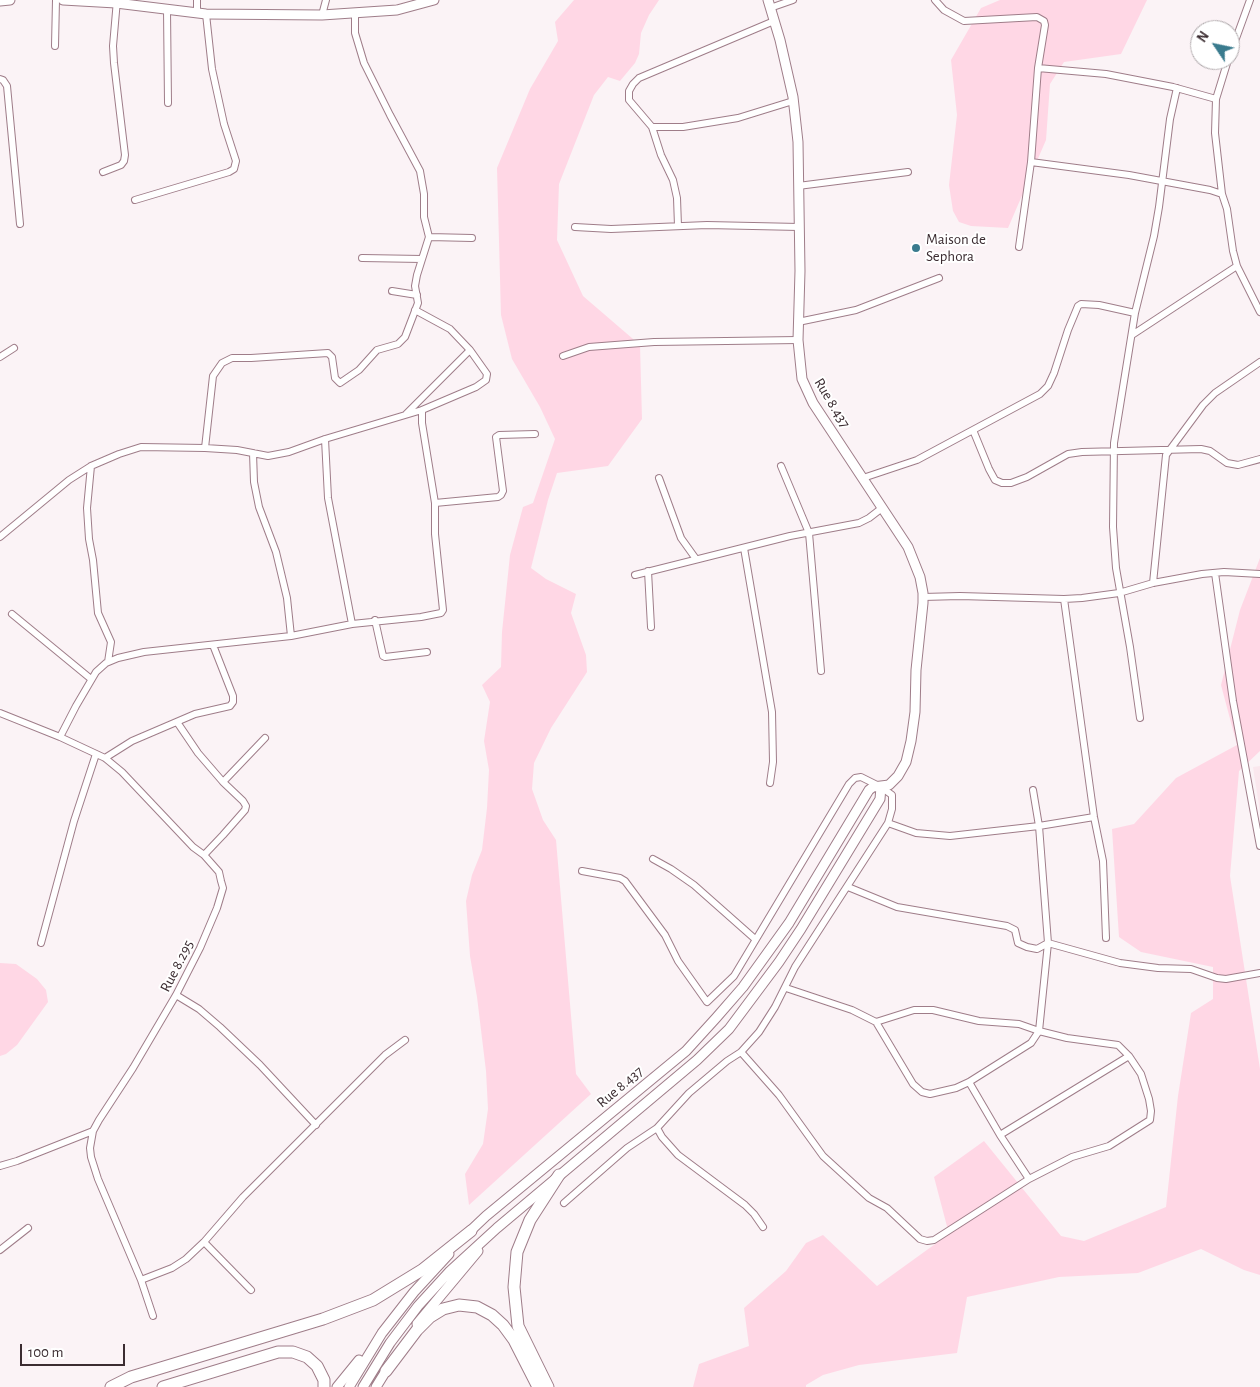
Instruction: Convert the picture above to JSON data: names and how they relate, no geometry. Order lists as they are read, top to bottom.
{
  "streets": {
    "main road": ["Rue 8.437"],
    "street": ["Rue 8.295"]
  },
  "places": ["Maison de Sephora"],
  "scale_bar": "100 m",
  "north": "top left"
}
